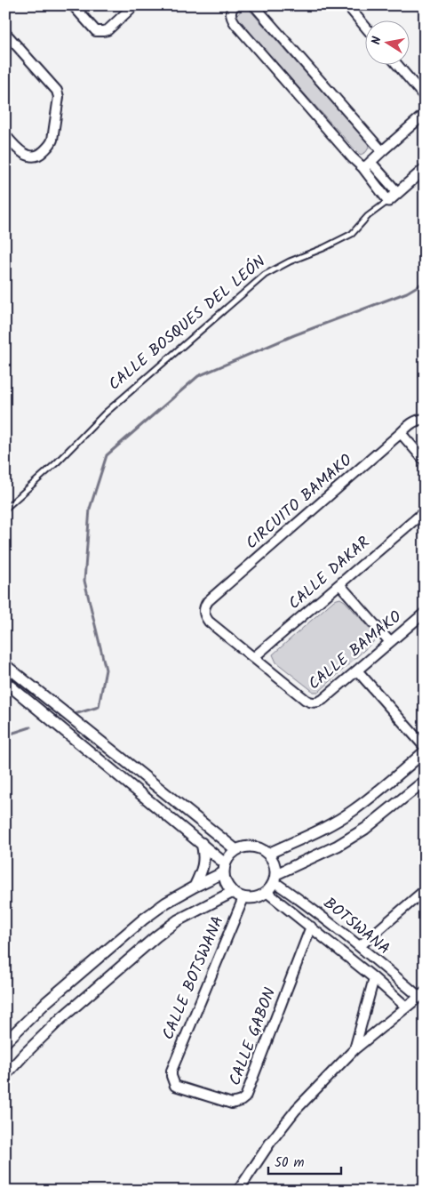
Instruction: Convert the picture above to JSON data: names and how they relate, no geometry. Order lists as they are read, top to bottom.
{
  "streets": {
    "street": [
      "CALLE BOSQUES DEL LEÓN",
      "CIRCUITO BAMAKO",
      "CALLE DAKAR",
      "CALLE BAMAKO",
      "BOTSWANA",
      "CALLE BOTSWANA",
      "CALLE GABON"
    ]
  },
  "crossings": [
    ["CIRCUITO BAMAKO", "CALLE BAMAKO"],
    ["CALLE DAKAR", "CALLE BAMAKO"],
    ["BOTSWANA", "CALLE BOTSWANA"],
    ["BOTSWANA", "CALLE GABON"],
    ["CALLE BOTSWANA", "CALLE GABON"]
  ],
  "scale_bar": "50 m",
  "north": "left"
}
